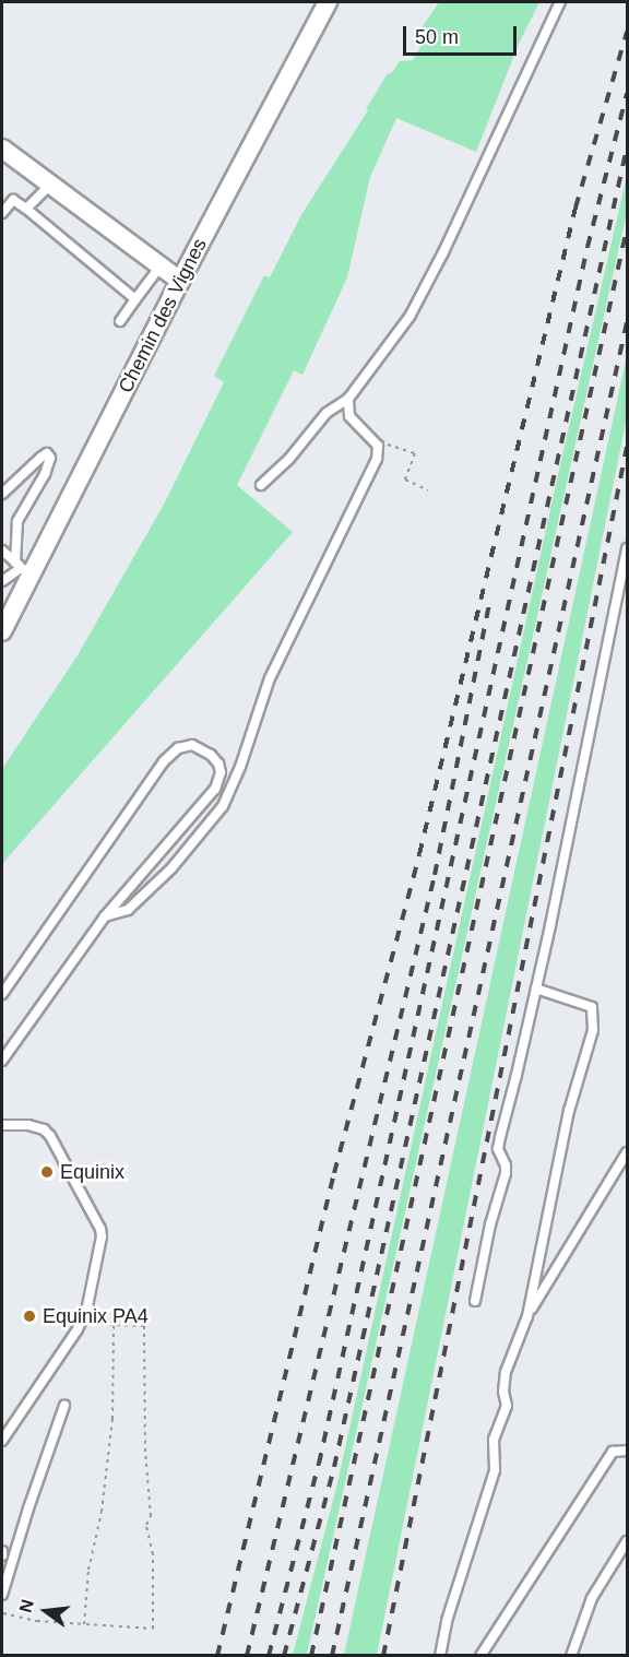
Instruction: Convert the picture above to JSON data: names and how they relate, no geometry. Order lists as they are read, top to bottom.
{
  "streets": {
    "street": ["Chemin des Vignes"]
  },
  "places": ["Equinix", "Equinix PA4"],
  "scale_bar": "50 m",
  "north": "left"
}
